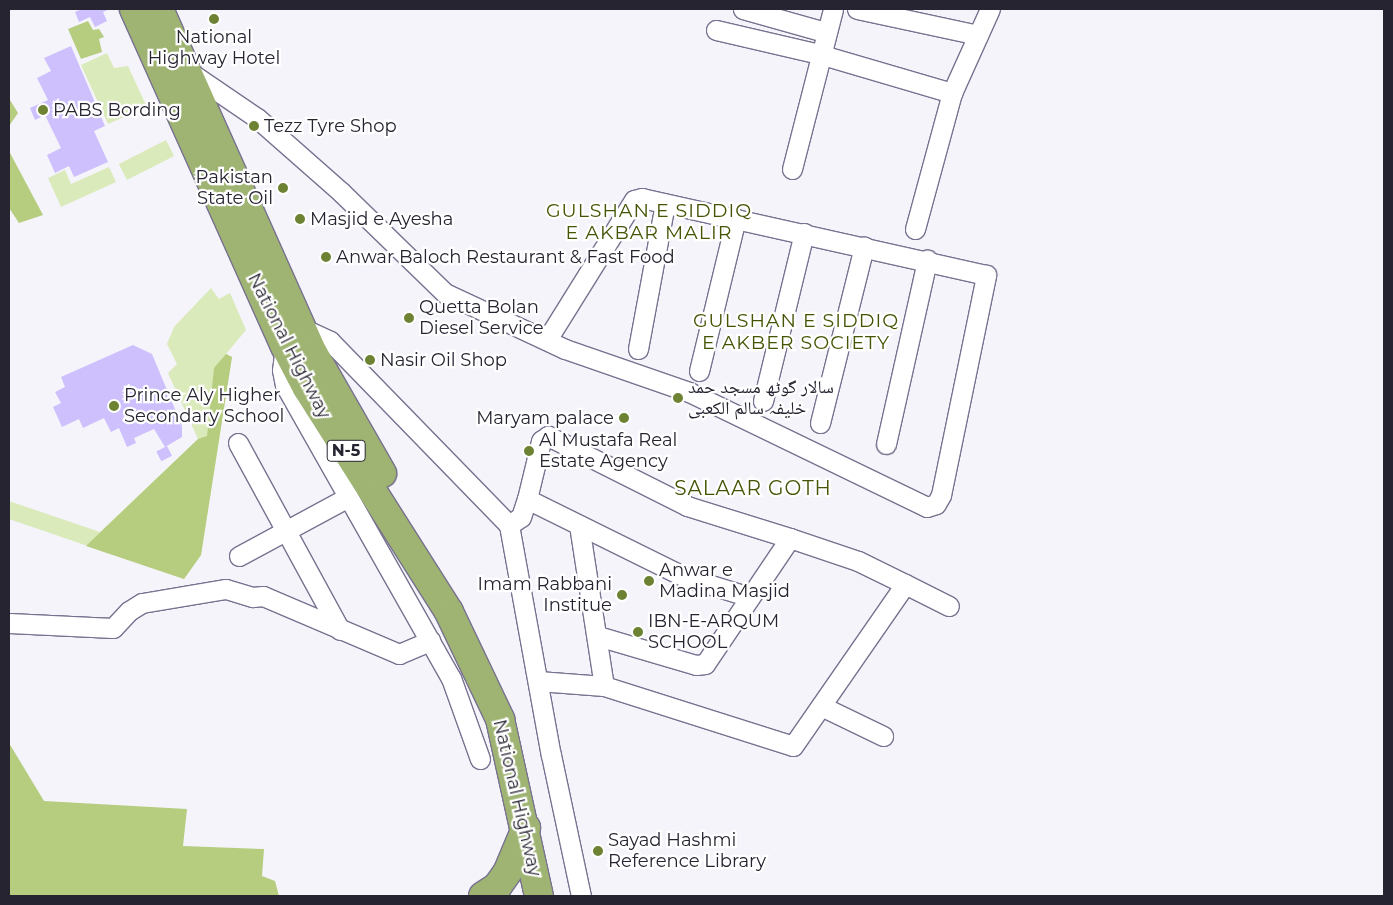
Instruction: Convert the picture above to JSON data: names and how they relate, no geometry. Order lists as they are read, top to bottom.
{
  "streets": {
    "highway": ["National Highway", "N-5"]
  },
  "districts": ["GULSHAN E SIDDIQ E AKBAR MALIR", "GULSHAN E SIDDIQ E AKBER SOCIETY", "SALAAR GOTH"],
  "places": [
    "National Highway Hotel",
    "PABS Bording",
    "Tezz Tyre Shop",
    "Pakistan State Oil",
    "Masjid e Ayesha",
    "Anwar Baloch Restaurant & Fast Food",
    "Quetta Bolan Diesel Service",
    "Nasir Oil Shop",
    "سالار گوٹھ مسجد حمد خلیفہ سالم الکعبی",
    "Prince Aly Higher Secondary School",
    "Maryam palace",
    "Al Mustafa Real Estate Agency",
    "Anwar e Madina Masjid",
    "Imam Rabbani Institue",
    "IBN-E-ARQUM SCHOOL",
    "Sayad Hashmi Reference Library"
  ]
}
